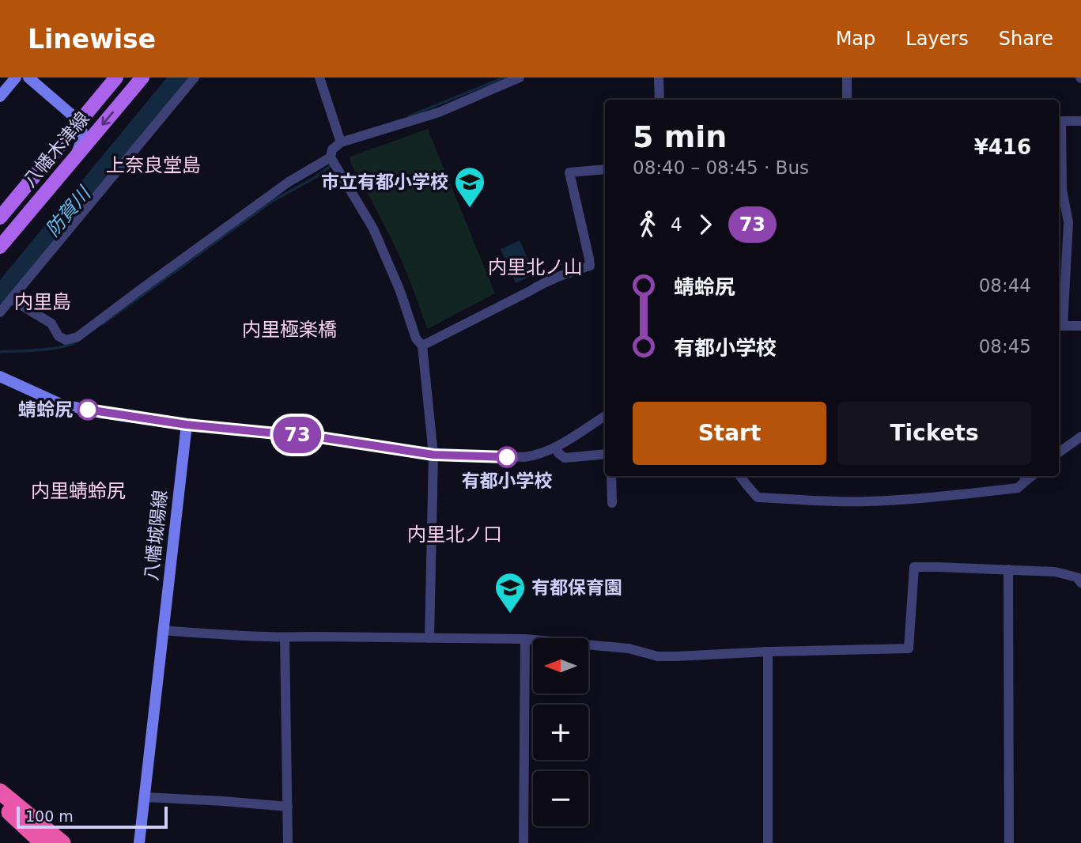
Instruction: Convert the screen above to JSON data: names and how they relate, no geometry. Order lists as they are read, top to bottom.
{
  "streets": {
    "main road": ["八幡木津線", "八幡城陽線"]
  },
  "districts": [
    "上奈良堂島",
    "内里北ノ山",
    "内里島",
    "内里極楽橋",
    "内里蜻蛉尻",
    "内里北ノ口"
  ],
  "water": ["防賀川"],
  "places": {
    "school or university": ["市立有都小学校", "有都保育園"],
    "other": ["蜻蛉尻", "有都小学校"]
  },
  "lines": ["bus line 73"],
  "scale_bar": "100 m",
  "north": "left",
  "page": {
    "header": "Linewise",
    "nav": ["Map", "Layers", "Share"],
    "on_map": "73",
    "heading": ["5 min", "08:40 – 08:45 · Bus", "¥416"],
    "legs": ["4", "73"],
    "list": [
      {
        "name": "蜻蛉尻",
        "value": "08:44"
      },
      {
        "name": "有都小学校",
        "value": "08:45"
      }
    ],
    "buttons": ["Start", "Tickets"],
    "map_buttons": ["+", "−"],
    "scale": "100 m"
  }
}
